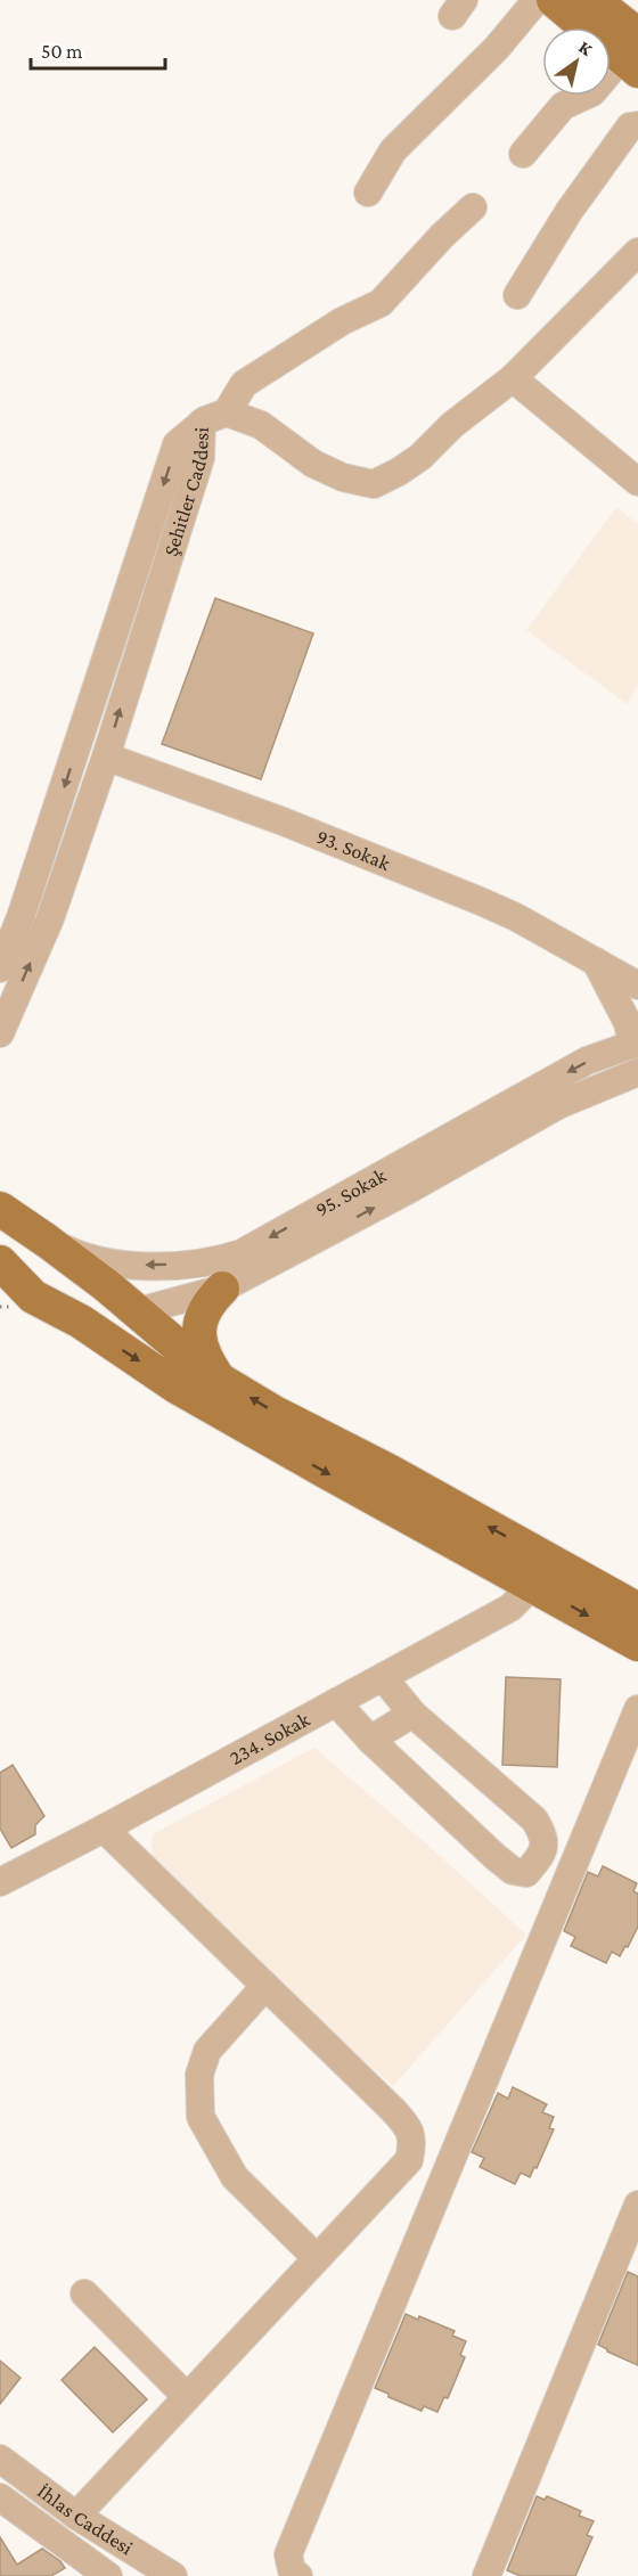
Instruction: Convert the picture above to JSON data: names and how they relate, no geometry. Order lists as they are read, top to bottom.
{
  "streets": {
    "street": [
      "Şehitler Caddesi",
      "93. Sokak",
      "95. Sokak",
      "234. Sokak",
      "İhlas Caddesi"
    ]
  },
  "crossings": [
    ["Şehitler Caddesi", "93. Sokak"]
  ],
  "scale_bar": "50 m",
  "north": "top right"
}
